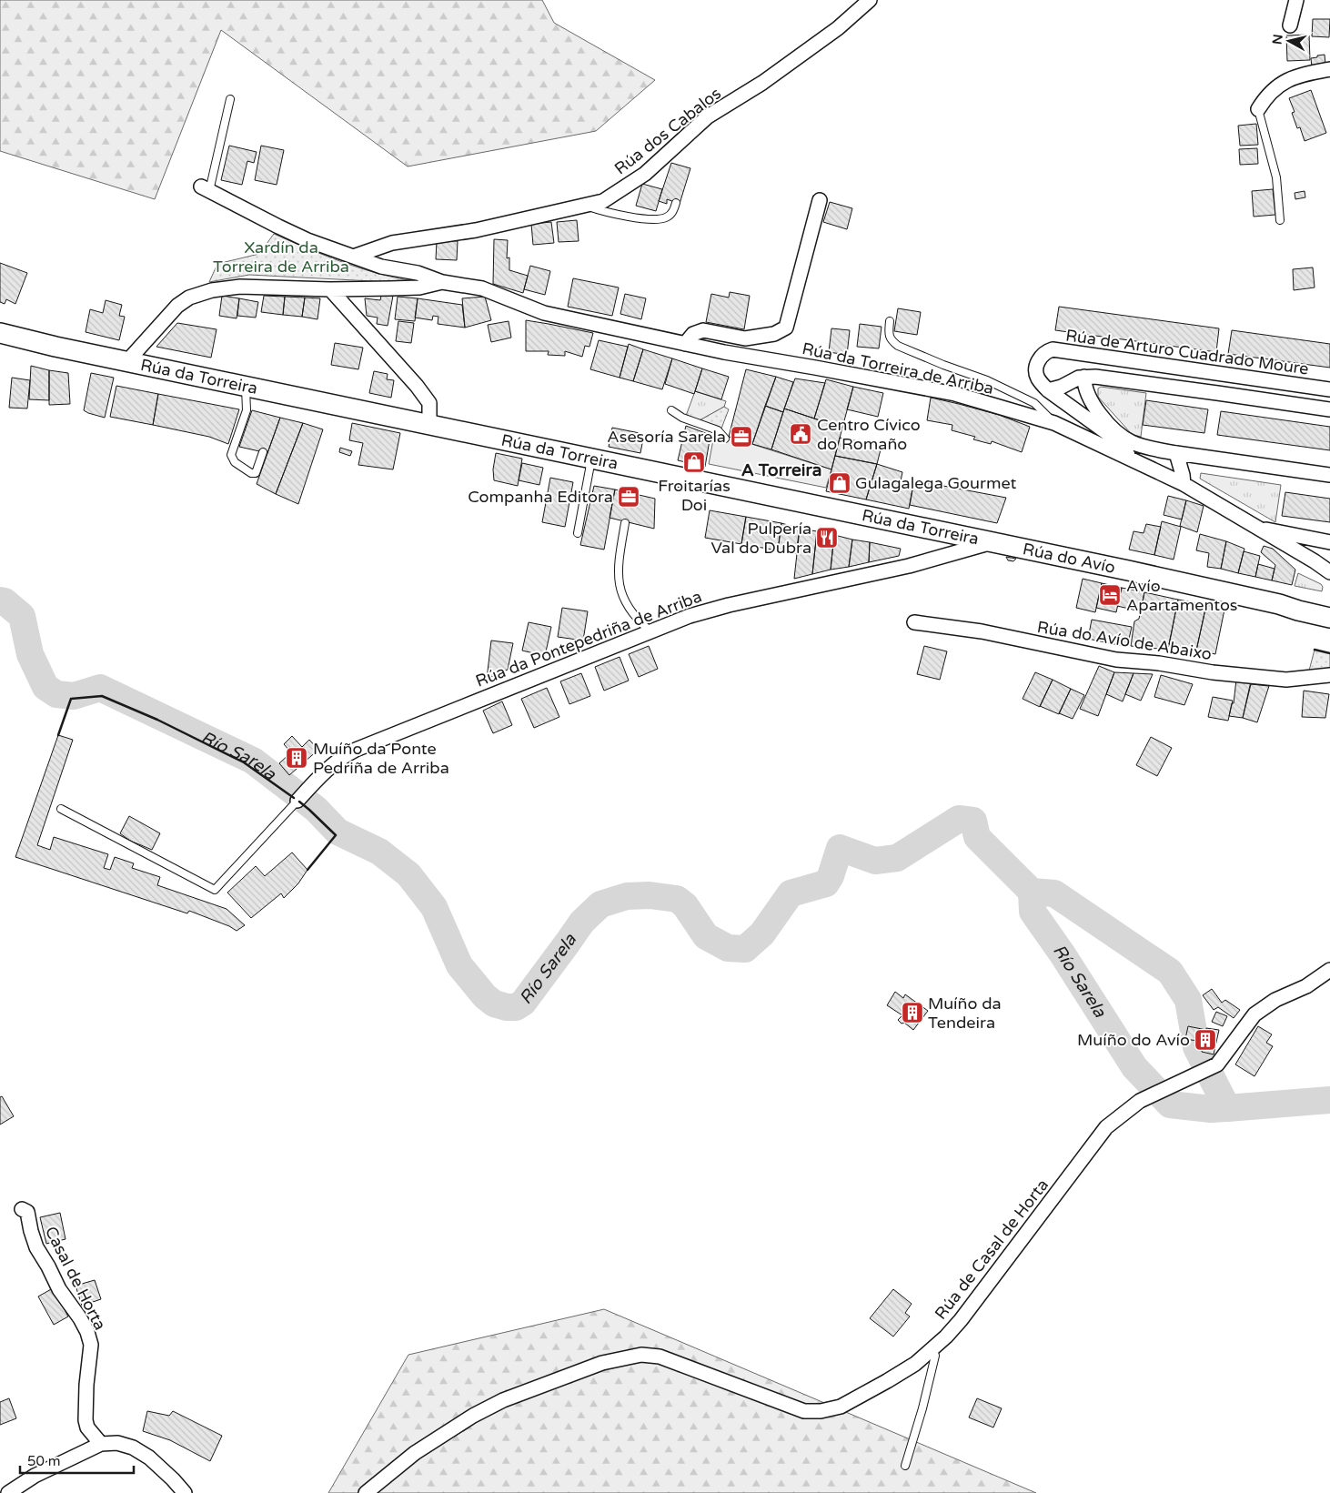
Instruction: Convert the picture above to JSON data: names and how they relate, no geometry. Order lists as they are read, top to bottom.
{
  "streets": {
    "main road": ["Rúa da Torreira", "Rúa do Avío"],
    "street": [
      "Rúa dos Cabalos",
      "Rúa de Arturo Cuadrado Moure",
      "Rúa da Torreira de Arriba",
      "Rúa da Pontepedriña de Arriba",
      "Rúa do Avío de Abaixo",
      "Rúa de Casal de Horta",
      "Casal de Horta"
    ]
  },
  "crossings": [
    ["Rúa da Torreira de Arriba", "Rúa da Torreira"],
    ["Rúa da Torreira", "Rúa do Avío"],
    ["Rúa da Torreira", "Rúa da Pontepedriña de Arriba"],
    ["Rúa do Avío", "Rúa da Pontepedriña de Arriba"]
  ],
  "districts": ["A Torreira"],
  "water": ["Río Sarela"],
  "parks": ["Xardín da Torreira de Arriba"],
  "places": {
    "public building": ["Centro Cívico do Romaño"],
    "office": ["Asesoría Sarela", "Companha Editora"],
    "shop": ["Froitarías Doi", "Gulagalega Gourmet"],
    "restaurant": ["Pulpería Val do Dubra"],
    "hotel": ["Avío Apartamentos"],
    "building": ["Muíño da Ponte Pedriña de Arriba", "Muíño da Tendeira", "Muíño do Avío"]
  },
  "scale_bar": "50 m",
  "north": "left"
}
